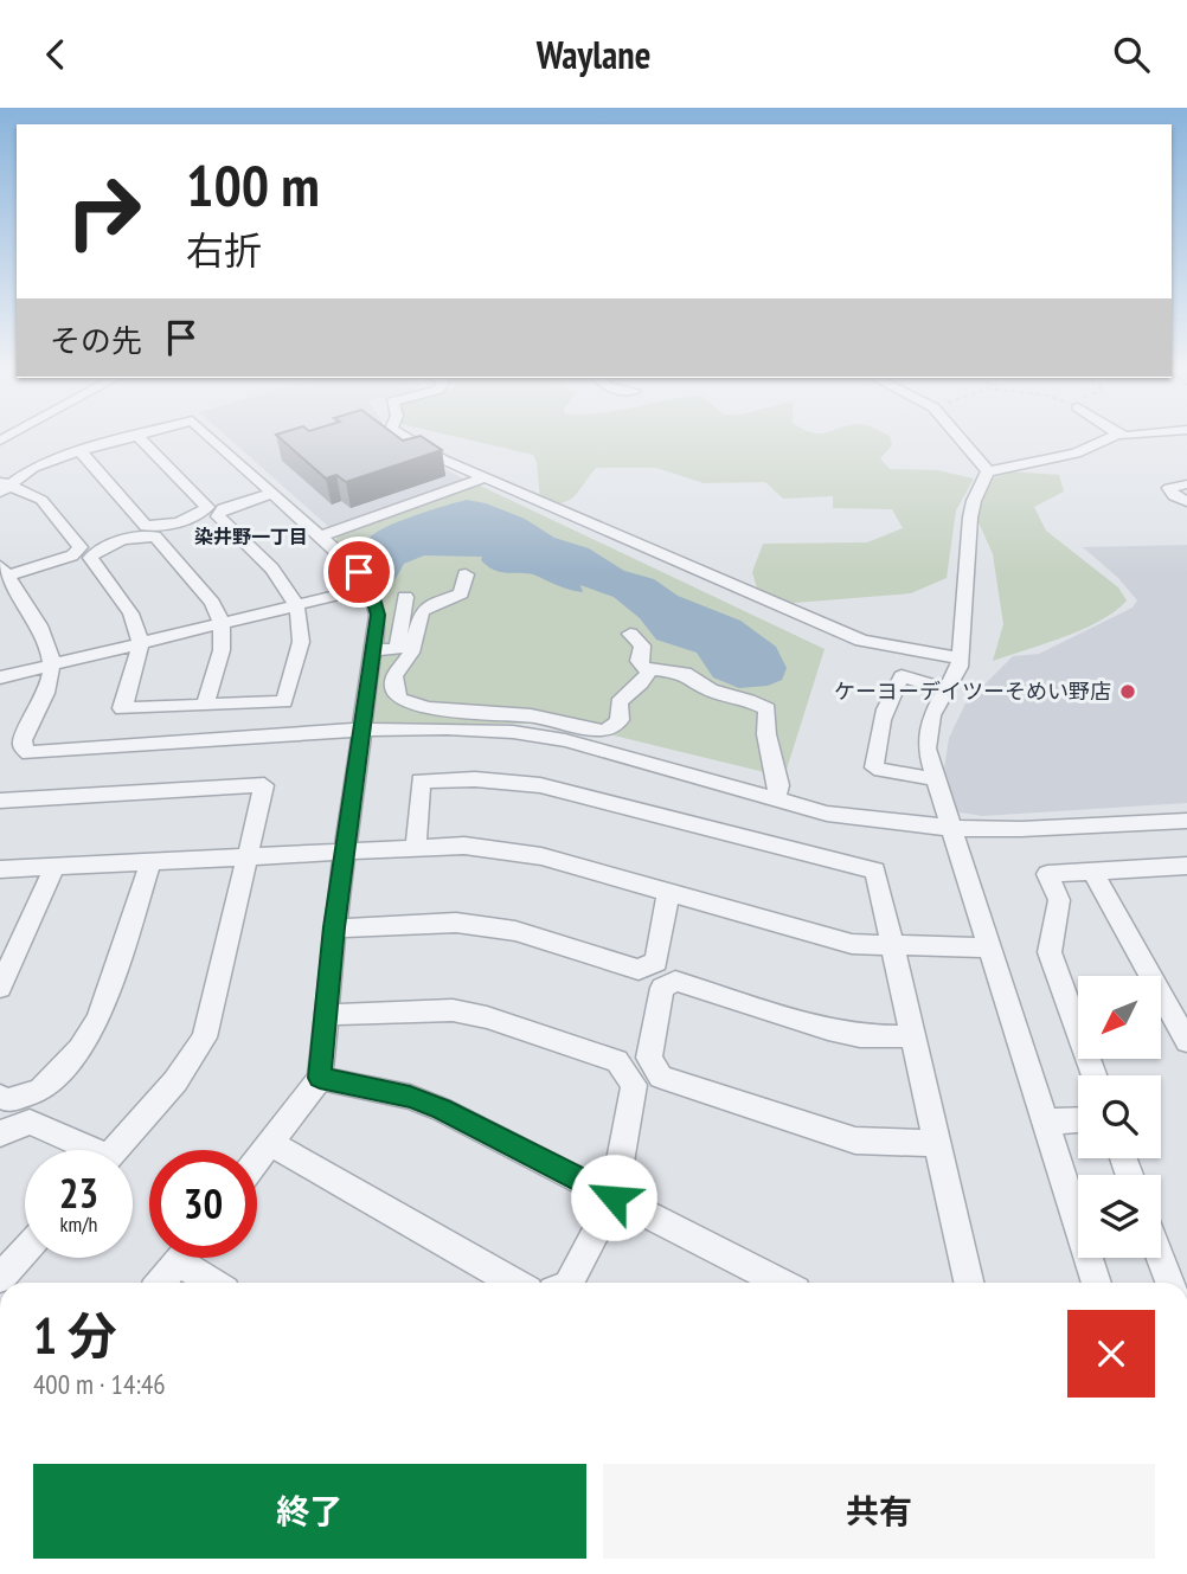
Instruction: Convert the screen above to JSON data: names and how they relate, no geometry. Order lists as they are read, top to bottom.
{
  "districts": ["染井野一丁目"],
  "places": ["ケーヨーデイツーそめい野店"],
  "north": "bottom left",
  "page": {
    "header": "Waylane",
    "turn": ["100 m", "右折"],
    "then": "その先",
    "speed": "23 km/h",
    "limit": "30",
    "heading": ["1 分", "400 m · 14:46"],
    "buttons": ["終了", "共有"]
  }
}
